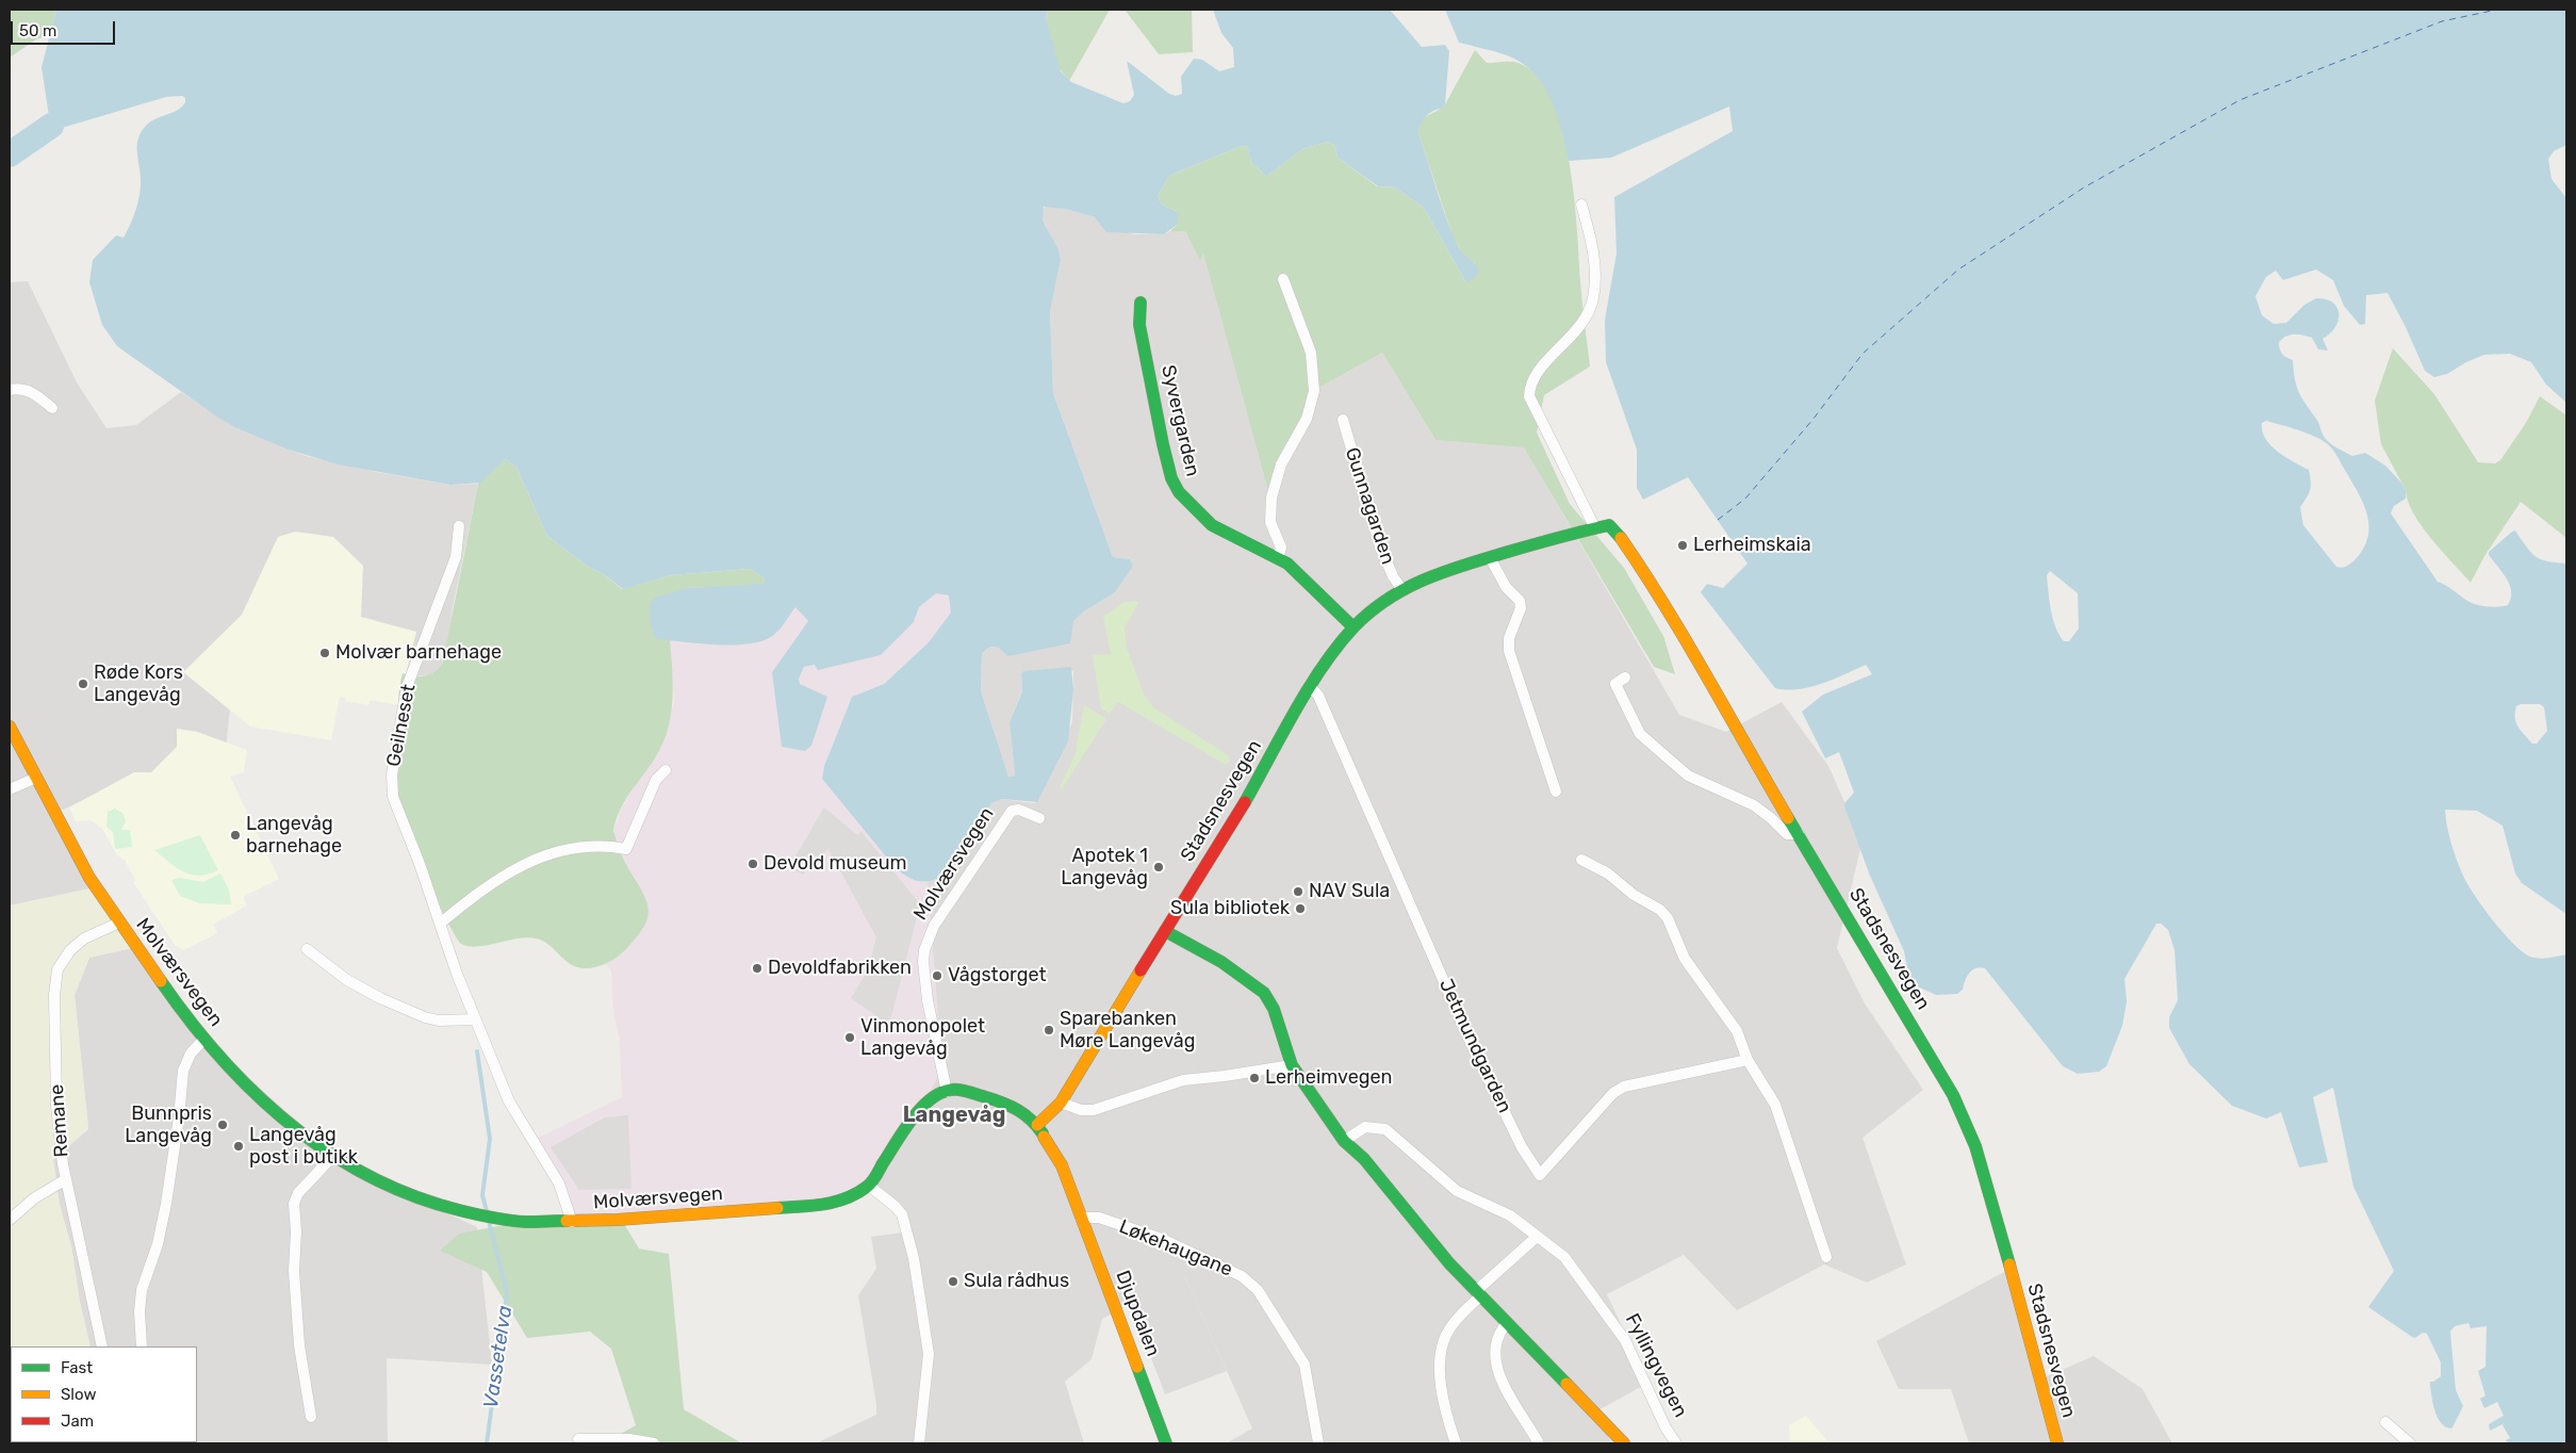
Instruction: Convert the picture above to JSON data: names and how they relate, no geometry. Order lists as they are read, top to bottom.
{
  "streets": {
    "street": [
      "Syvergarden",
      "Gunnagarden",
      "Geilneset",
      "Stadsnesvegen",
      "Molværsvegen",
      "Jetmundgarden",
      "Remane",
      "Løkehaugane",
      "Djupdalen",
      "Fyllingvegen"
    ]
  },
  "crossings": [
    ["Syvergarden", "Stadsnesvegen"],
    ["Gunnagarden", "Stadsnesvegen"],
    ["Geilneset", "Molværsvegen"],
    ["Stadsnesvegen", "Jetmundgarden"],
    ["Stadsnesvegen", "Djupdalen"],
    ["Molværsvegen", "Remane"],
    ["Løkehaugane", "Djupdalen"]
  ],
  "districts": ["Langevåg"],
  "water": ["Vassetelva"],
  "places": [
    "Lerheimskaia",
    "Molvær barnehage",
    "Røde Kors Langevåg",
    "Langevåg barnehage",
    "Devold museum",
    "Apotek 1 Langevåg",
    "NAV Sula",
    "Sula bibliotek",
    "Devoldfabrikken",
    "Vågstorget",
    "Sparebanken Møre Langevåg",
    "Vinmonopolet Langevåg",
    "Lerheimvegen",
    "Bunnpris Langevåg",
    "Langevåg post i butikk",
    "Sula rådhus"
  ],
  "legend": ["Fast", "Slow", "Jam"],
  "scale_bar": "50 m"
}
